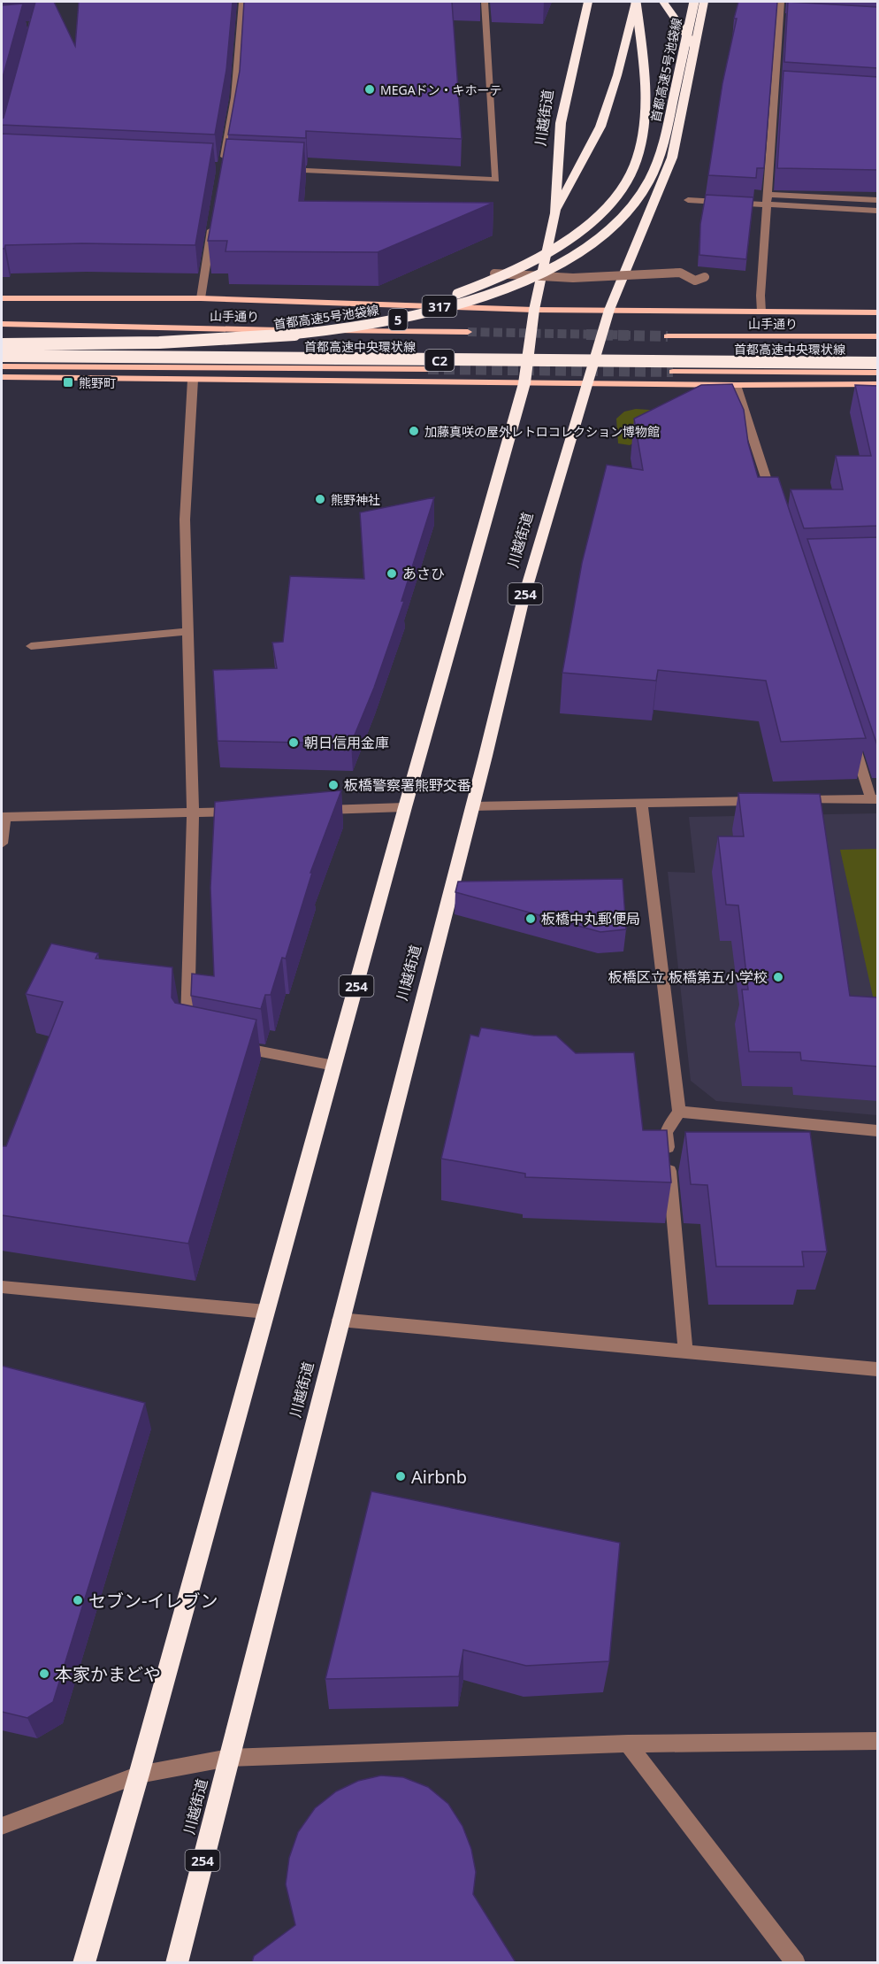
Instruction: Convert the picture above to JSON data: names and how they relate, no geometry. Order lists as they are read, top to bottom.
{
  "streets": {
    "highway": [
      "首都高速5号池袋線",
      "川越街道",
      "5",
      "首都高速中央環状線",
      "C2",
      "254"
    ],
    "main road": ["317", "山手通り"]
  },
  "crossings": [
    ["川越街道", "317"]
  ],
  "places": {
    "other": [
      "MEGAドン・キホーテ",
      "加藤真咲の屋外レトロコレクション博物館",
      "熊野神社",
      "あさひ",
      "朝日信用金庫",
      "板橋警察署熊野交番",
      "板橋中丸郵便局",
      "板橋区立 板橋第五小学校",
      "Airbnb",
      "セブン-イレブン",
      "本家かまどや"
    ],
    "transit": ["熊野町"]
  }
}
